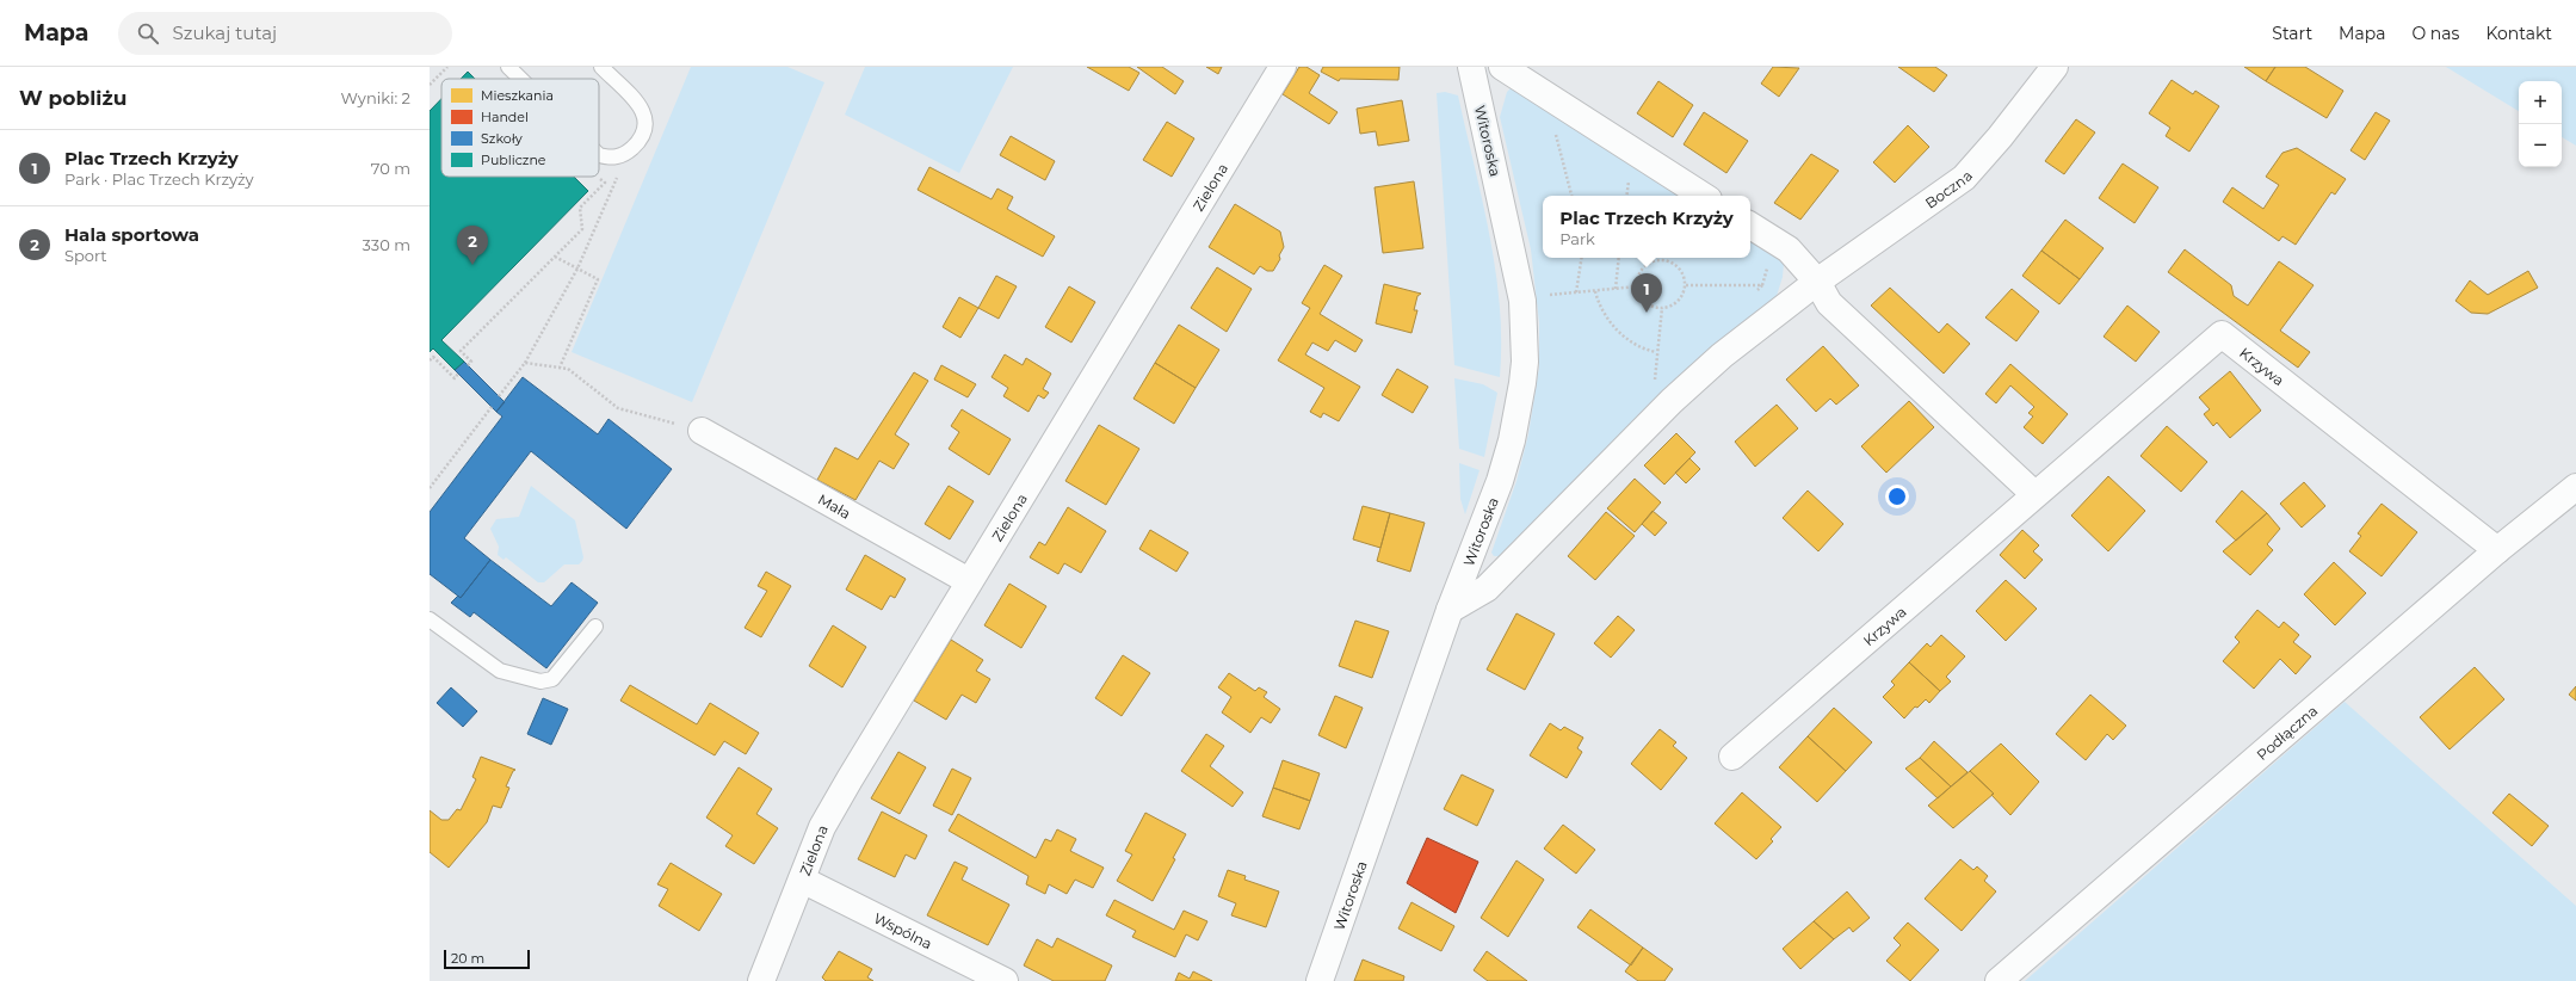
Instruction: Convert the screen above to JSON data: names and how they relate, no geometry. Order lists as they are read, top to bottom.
{
  "streets": {
    "street": [
      "Witoroska",
      "Zielona",
      "Boczna",
      "Krzywa",
      "Mała",
      "Podłączna",
      "Wspólna"
    ]
  },
  "crossings": [
    ["Witoroska", "Boczna"],
    ["Zielona", "Mała"],
    ["Zielona", "Wspólna"],
    ["Krzywa", "Podłączna"]
  ],
  "legend": [
    "Mieszkania",
    "Handel",
    "Szkoły",
    "Publiczne"
  ],
  "scale_bar": "20 m",
  "page": {
    "header": "Mapa",
    "search": "Szukaj tutaj",
    "nav": [
      "Start",
      "Mapa",
      "O nas",
      "Kontakt"
    ],
    "heading": ["W pobliżu", "Wyniki: 2"],
    "map_buttons": ["+", "−"],
    "list": [
      {
        "mark": "1",
        "name": "Plac Trzech Krzyży",
        "note": "Park · Plac Trzech Krzyży",
        "value": "70 m"
      },
      {
        "mark": "2",
        "name": "Hala sportowa",
        "note": "Sport",
        "value": "330 m"
      }
    ],
    "popup": ["Plac Trzech Krzyży", "Park"],
    "pins": ["2", "1"],
    "scale": "20 m"
  }
}
